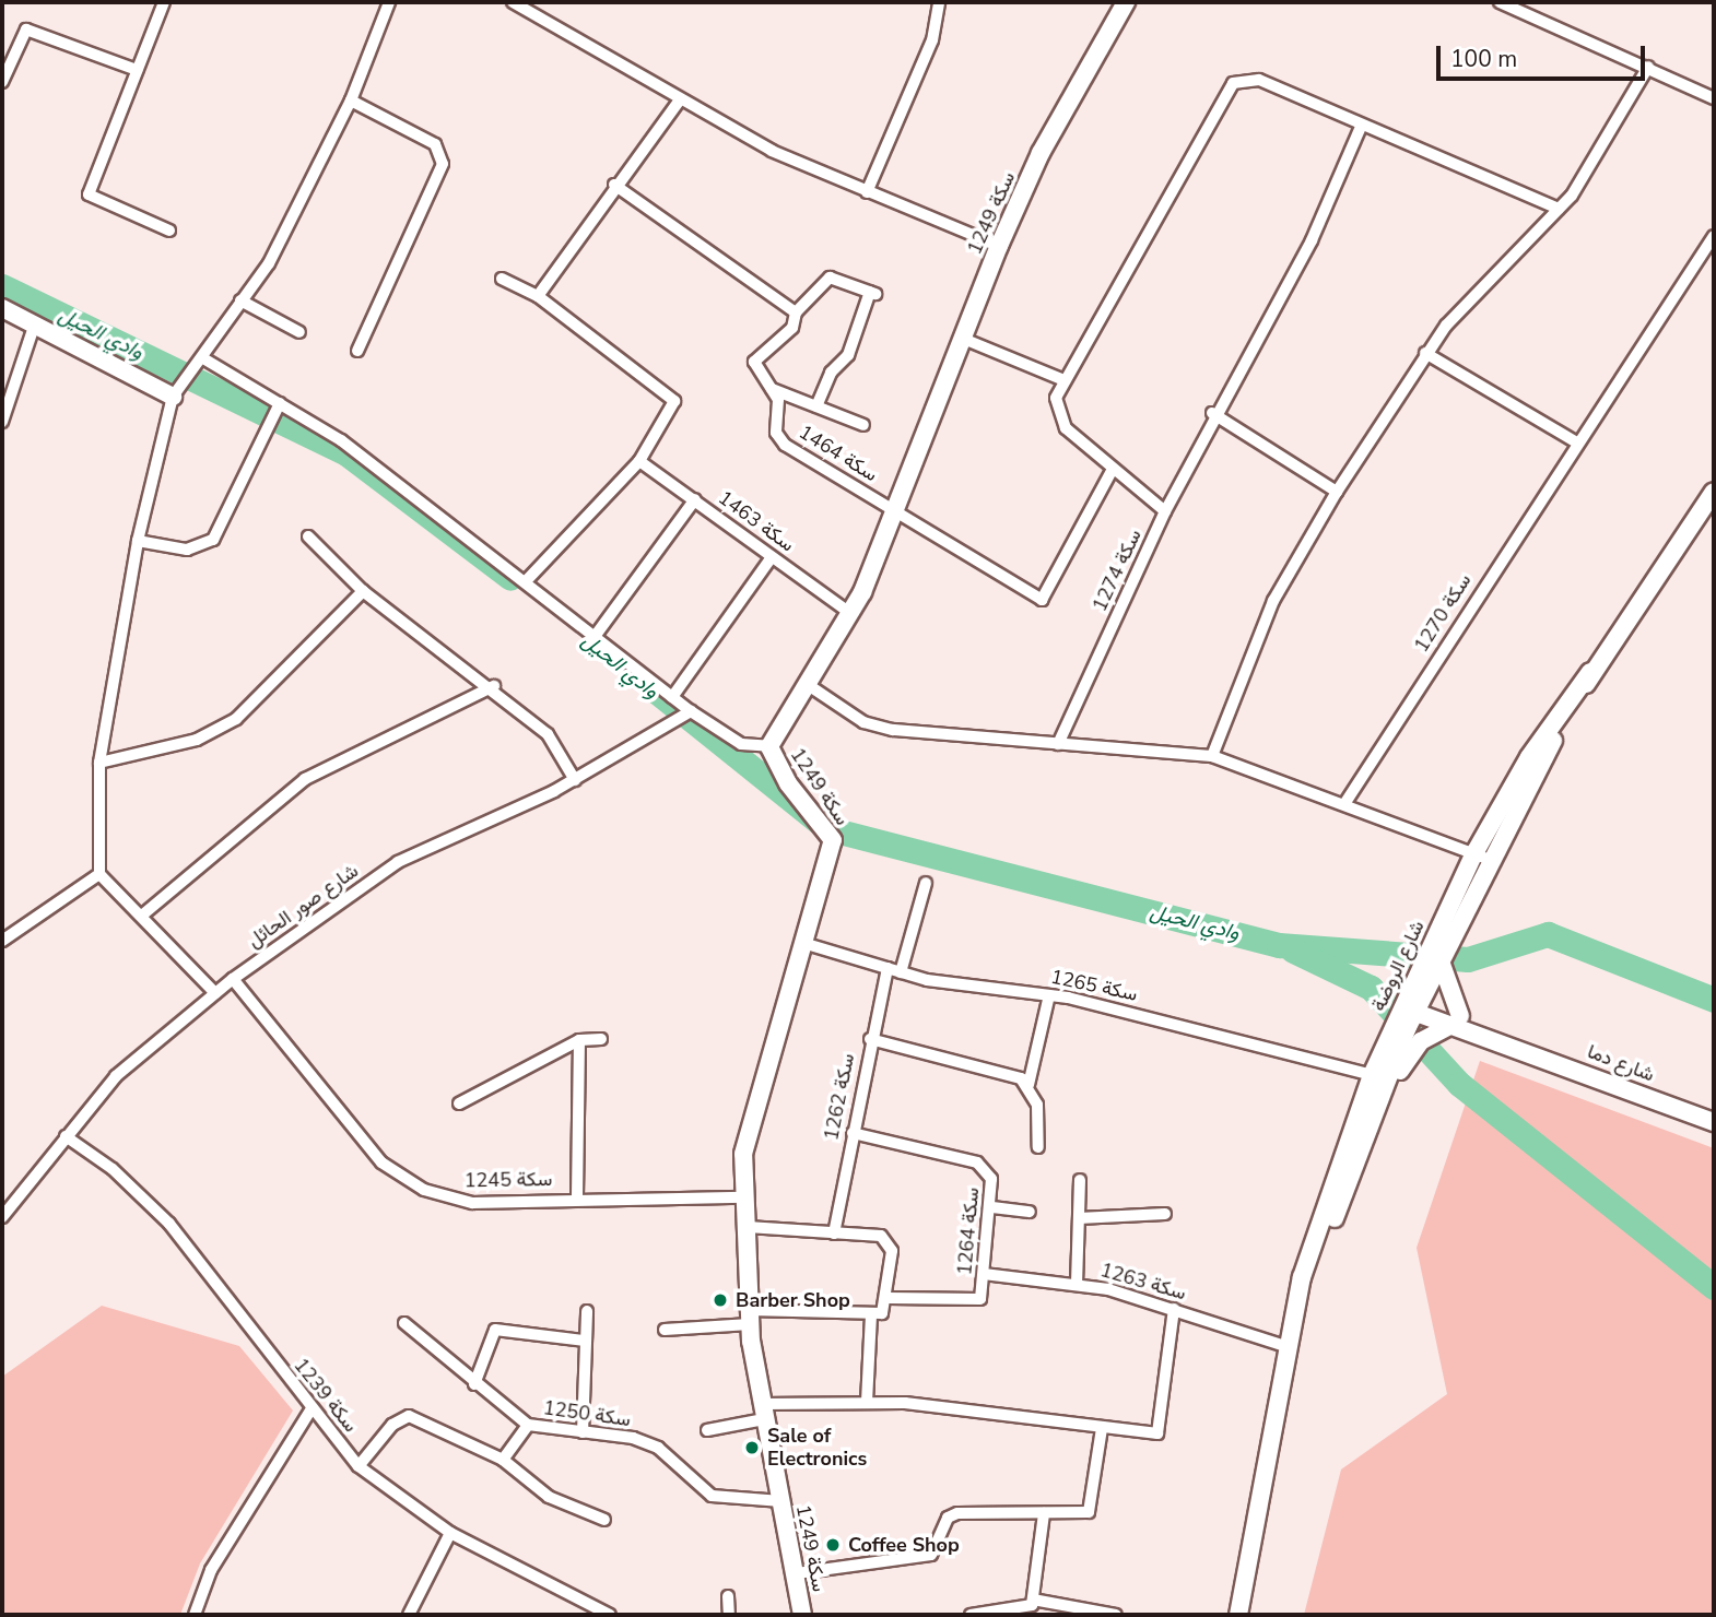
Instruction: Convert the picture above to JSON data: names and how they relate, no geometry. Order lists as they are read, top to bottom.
{
  "streets": {
    "main road": ["سكة 1249", "شارع الروضة", "شارع دما"],
    "street": [
      "سكة 1464",
      "سكة 1463",
      "سكة 1274",
      "سكة 1270",
      "شارع صور الحائل",
      "سكة 1265",
      "سكة 1262",
      "سكة 1245",
      "سكة 1264",
      "سكة 1263",
      "سكة 1239",
      "سكة 1250"
    ]
  },
  "crossings": [
    ["سكة 1249", "سكة 1464"],
    ["سكة 1249", "سكة 1463"],
    ["سكة 1249", "سكة 1265"],
    ["سكة 1249", "سكة 1245"],
    ["سكة 1249", "سكة 1250"],
    ["شارع صور الحائل", "سكة 1245"],
    ["شارع صور الحائل", "سكة 1239"],
    ["شارع الروضة", "سكة 1265"],
    ["شارع الروضة", "شارع دما"],
    ["شارع الروضة", "سكة 1263"],
    ["سكة 1265", "سكة 1262"],
    ["سكة 1262", "سكة 1264"],
    ["سكة 1264", "سكة 1263"]
  ],
  "water": ["وادي الحيل"],
  "places": ["Barber Shop", "Sale of Electronics", "Coffee Shop"],
  "scale_bar": "100 m"
}
